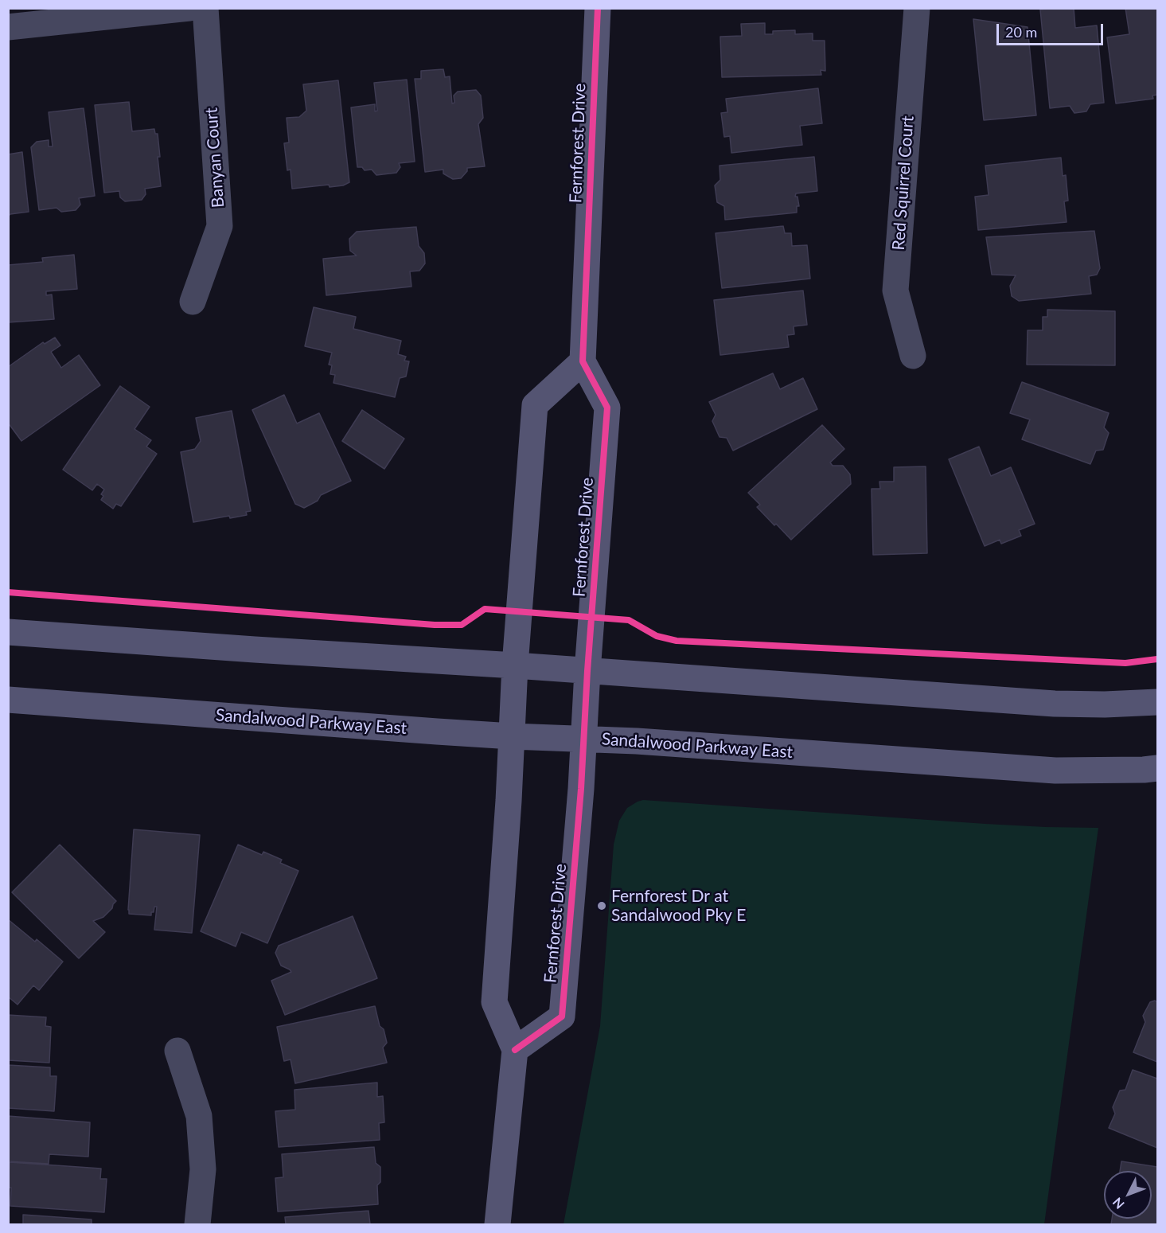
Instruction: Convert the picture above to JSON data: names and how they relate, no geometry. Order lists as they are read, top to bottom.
{
  "streets": {
    "main road": ["Fernforest Drive", "Sandalwood Parkway East"],
    "street": ["Banyan Court", "Red Squirrel Court"]
  },
  "crossings": [
    ["Fernforest Drive", "Sandalwood Parkway East"]
  ],
  "places": ["Fernforest Dr at Sandalwood Pky E"],
  "scale_bar": "20 m",
  "north": "bottom left"
}
